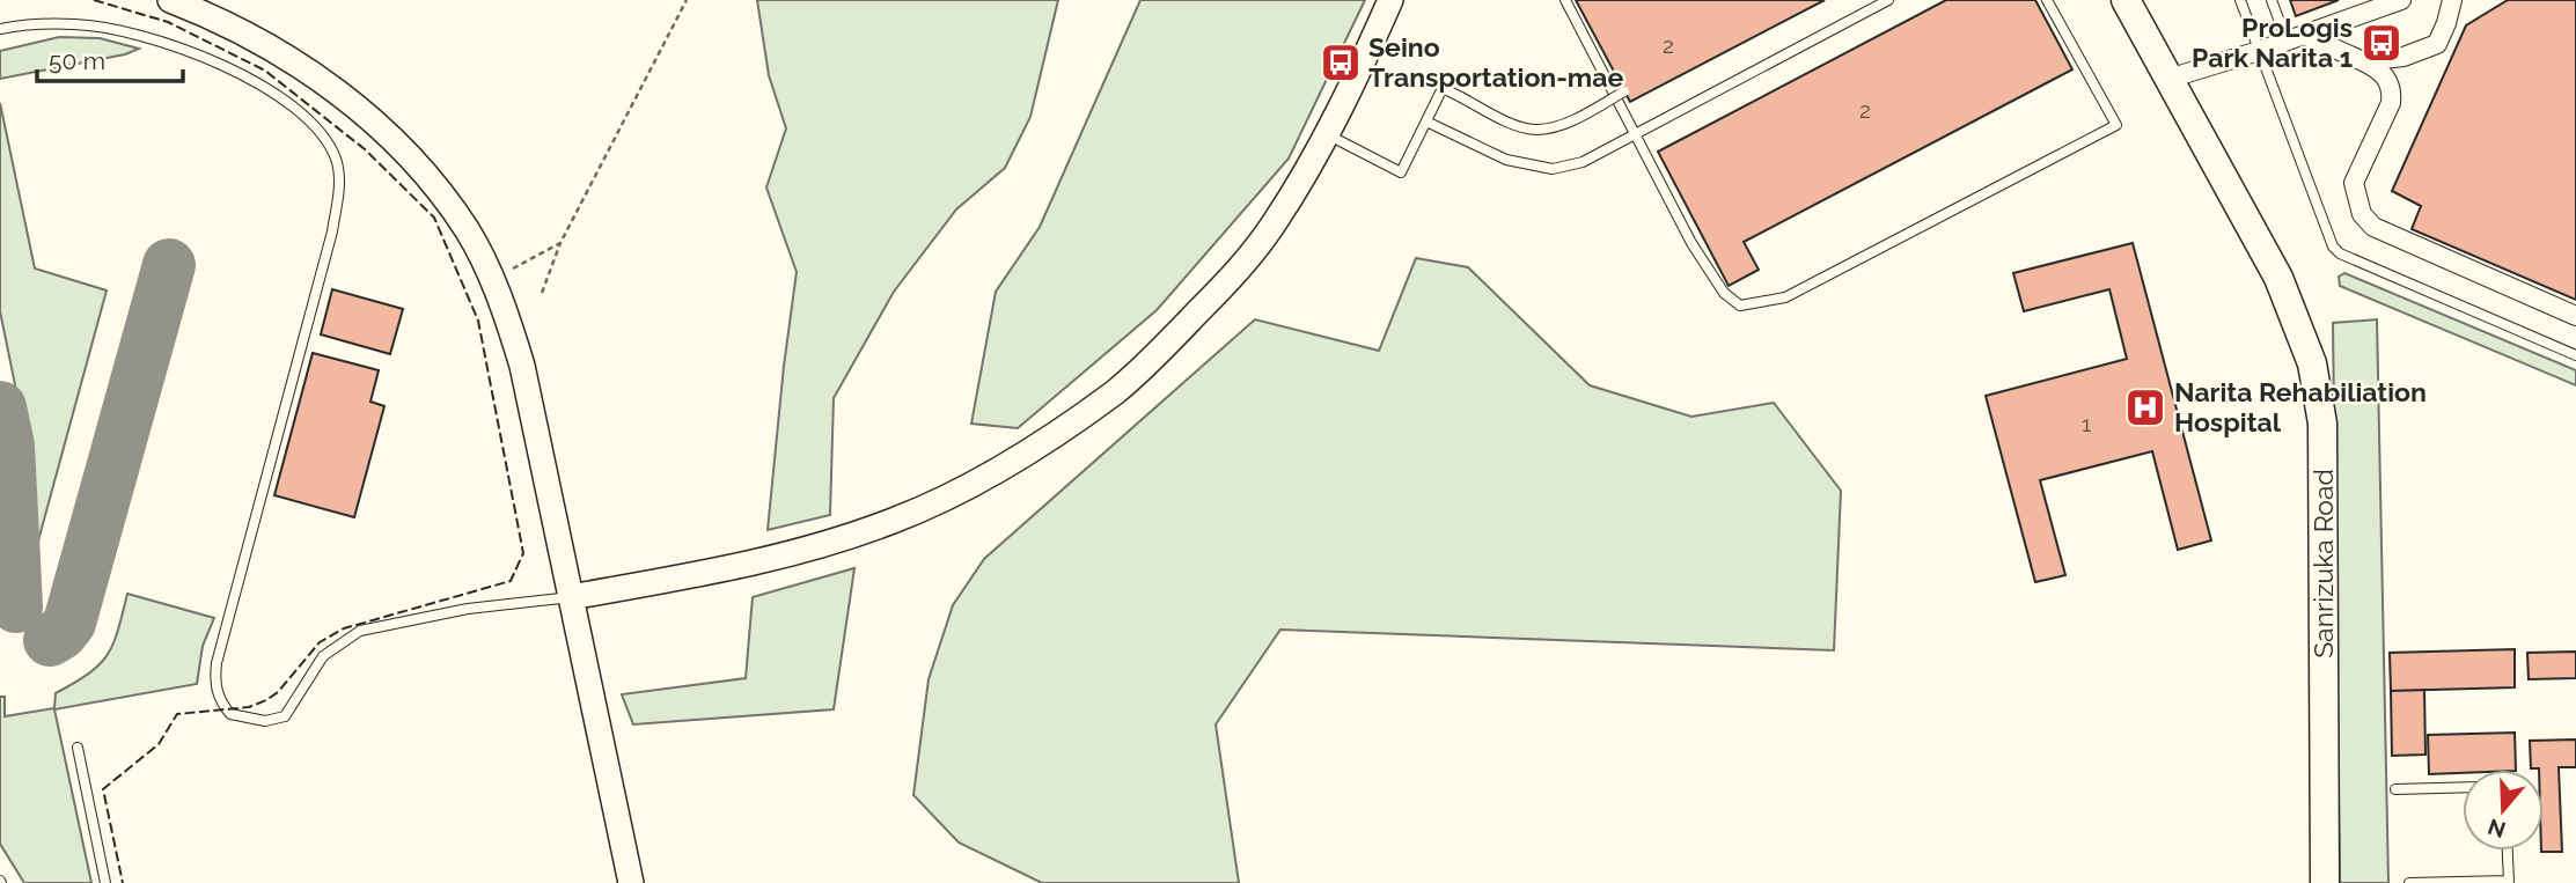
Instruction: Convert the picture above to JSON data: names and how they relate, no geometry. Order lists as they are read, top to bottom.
{
  "streets": {
    "main road": ["Sanrizuka Road"]
  },
  "places": {
    "bus stop": ["ProLogis Park Narita 1", "Seino Transportation-mae"],
    "hospital": ["Narita Rehabiliation Hospital"]
  },
  "house_numbers": ["2", "2", "1"],
  "scale_bar": "50 m",
  "north": "bottom"
}
